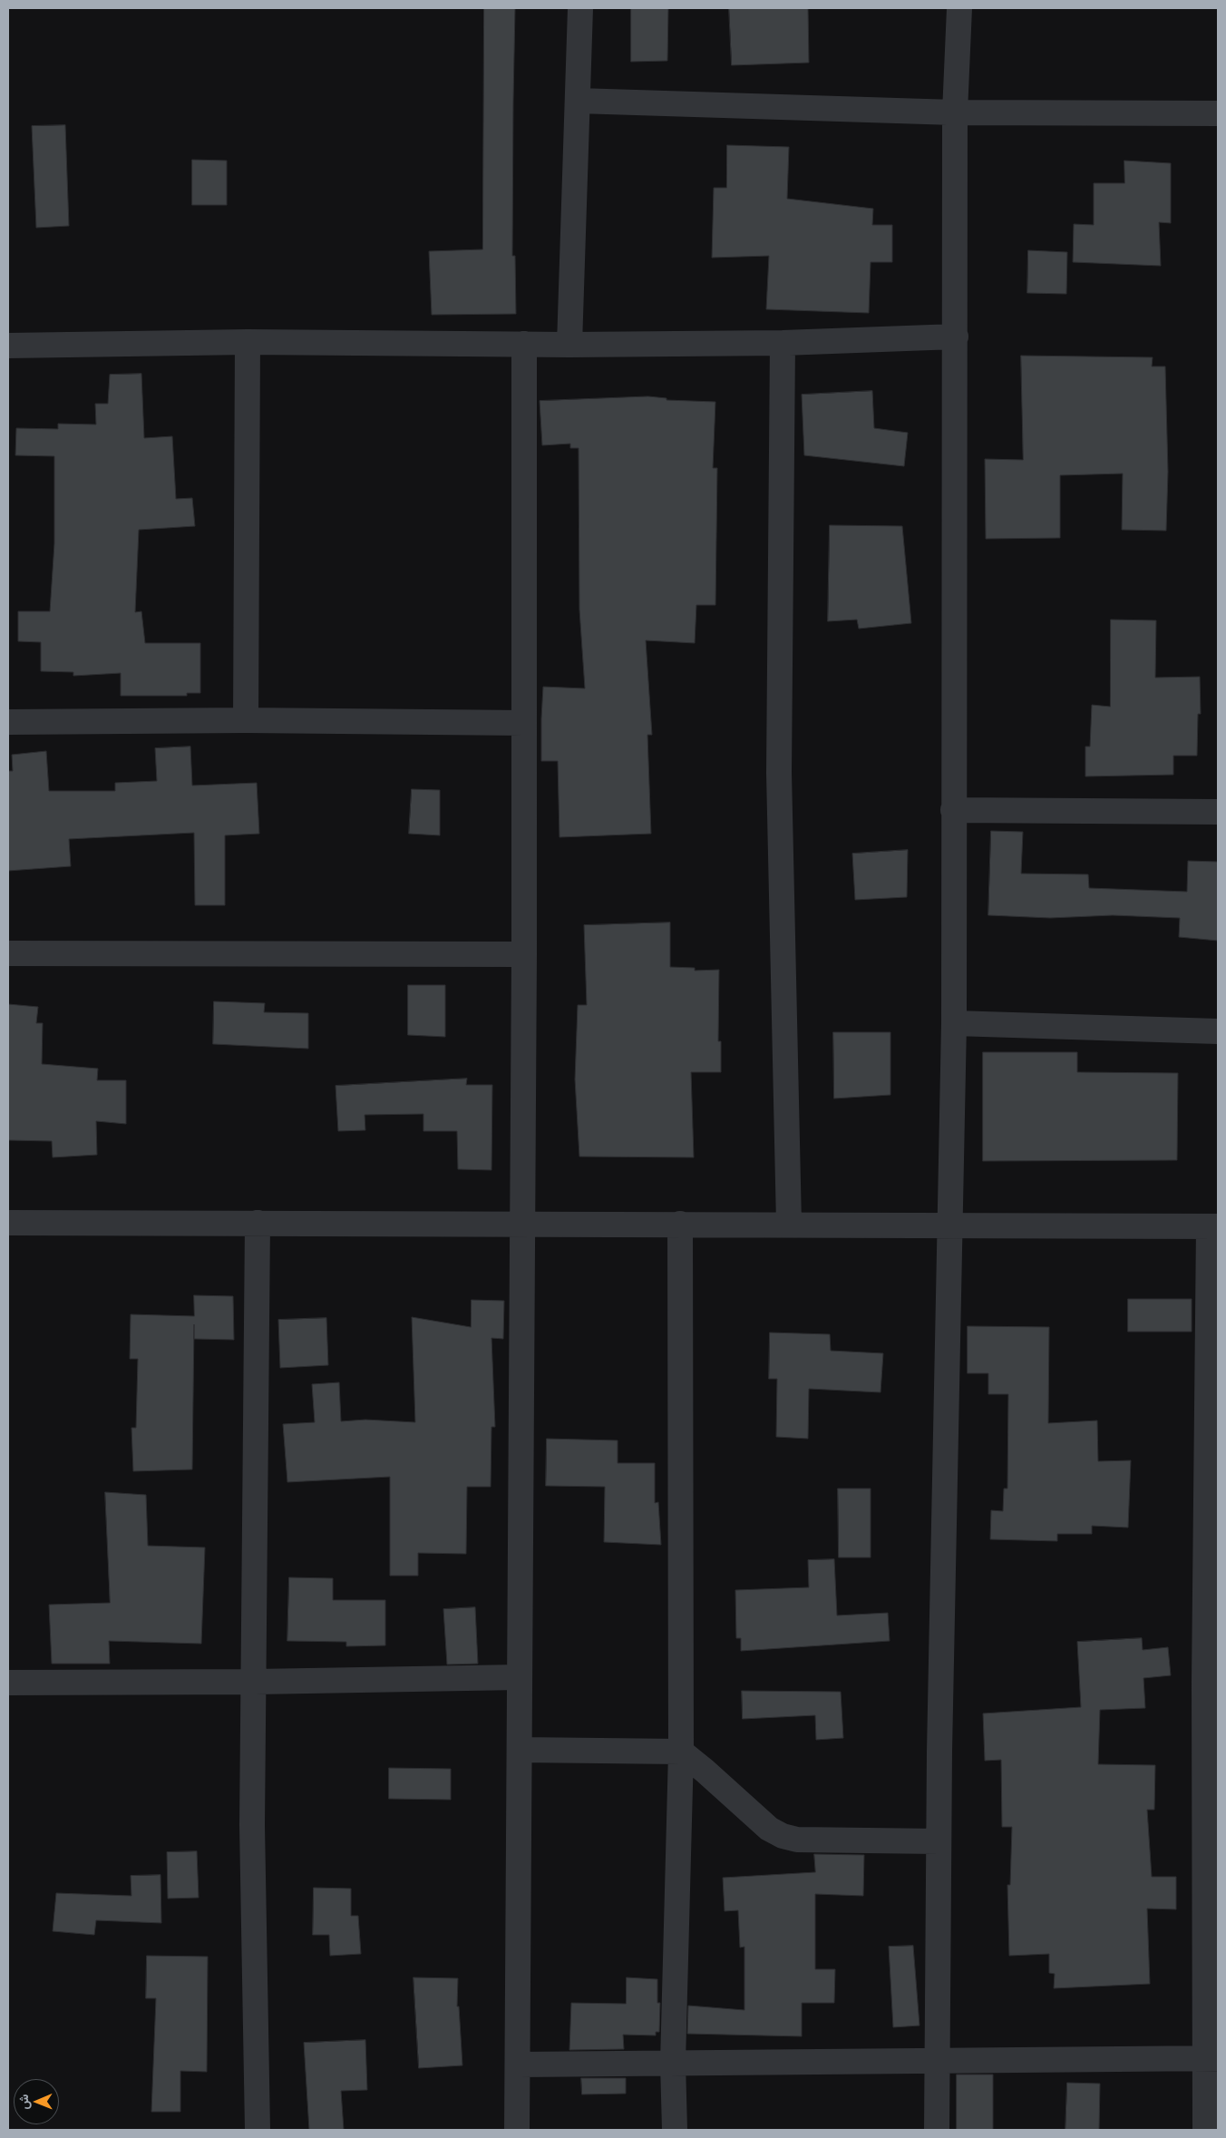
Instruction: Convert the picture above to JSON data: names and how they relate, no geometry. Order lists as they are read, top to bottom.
{
  "north": "left"
}
